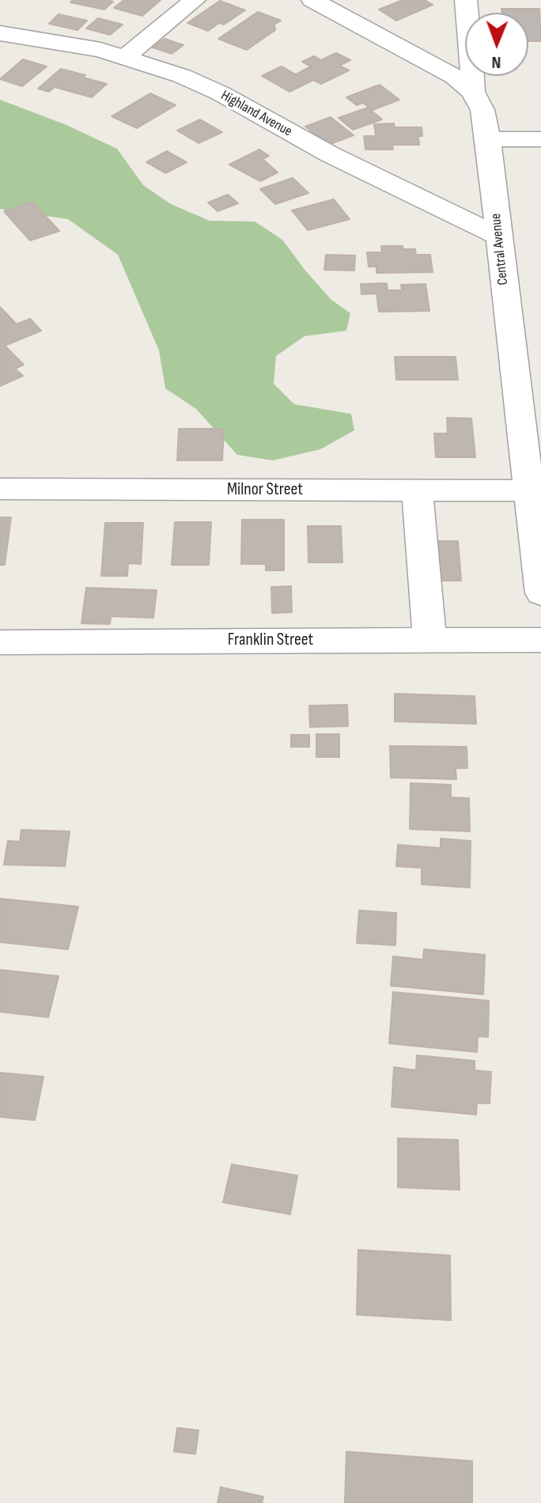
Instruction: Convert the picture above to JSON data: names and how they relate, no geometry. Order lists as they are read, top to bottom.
{
  "streets": {
    "street": [
      "Highland Avenue",
      "Central Avenue",
      "Milnor Street",
      "Franklin Street"
    ]
  },
  "crossings": [
    ["Highland Avenue", "Central Avenue"],
    ["Central Avenue", "Milnor Street"]
  ],
  "north": "bottom"
}
